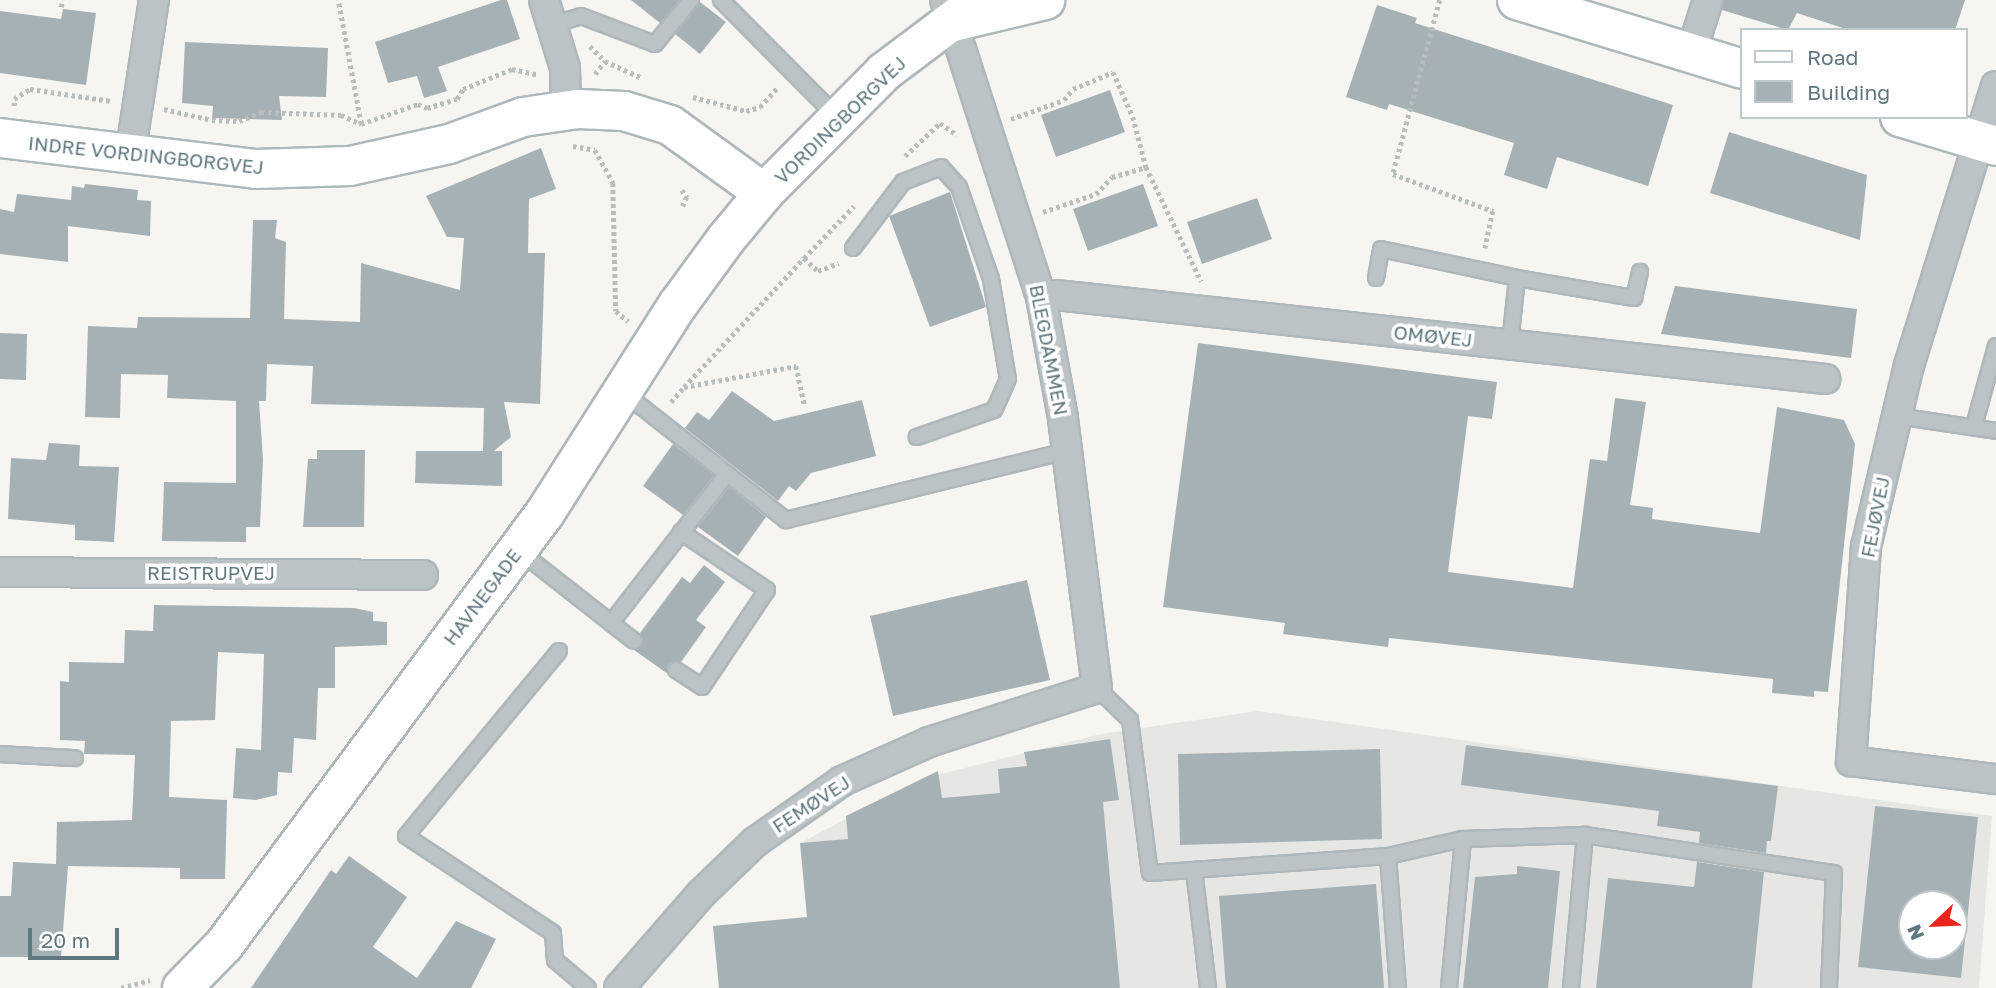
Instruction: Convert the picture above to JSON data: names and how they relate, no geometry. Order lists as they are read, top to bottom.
{
  "streets": {
    "main road": ["VORDINGBORGVEJ", "INDRE VORDINGBORGVEJ", "HAVNEGADE"],
    "street": [
      "OMØVEJ",
      "BLEGDAMMEN",
      "FEJØVEJ",
      "REISTRUPVEJ",
      "FEMØVEJ"
    ]
  },
  "crossings": [
    ["VORDINGBORGVEJ", "INDRE VORDINGBORGVEJ"],
    ["VORDINGBORGVEJ", "BLEGDAMMEN"],
    ["VORDINGBORGVEJ", "HAVNEGADE"],
    ["INDRE VORDINGBORGVEJ", "HAVNEGADE"],
    ["OMØVEJ", "BLEGDAMMEN"],
    ["BLEGDAMMEN", "FEMØVEJ"]
  ],
  "legend": ["Road", "Building"],
  "scale_bar": "20 m",
  "north": "bottom left"
}
